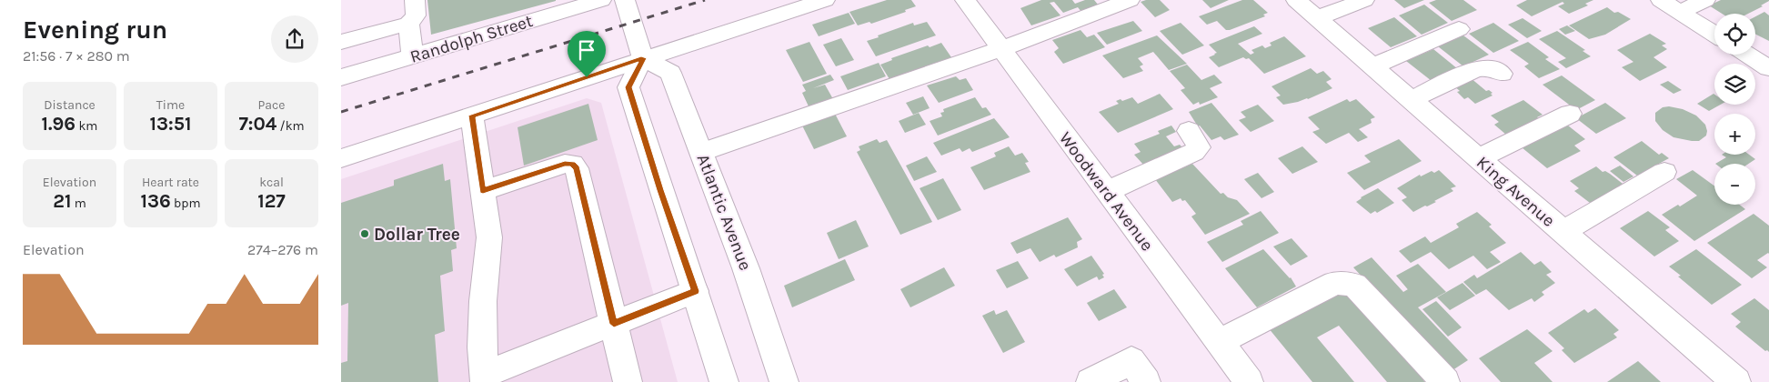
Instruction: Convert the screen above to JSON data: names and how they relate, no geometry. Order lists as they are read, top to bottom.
{
  "streets": {
    "street": [
      "Randolph Street",
      "Woodward Avenue",
      "King Avenue",
      "Atlantic Avenue"
    ]
  },
  "places": ["Dollar Tree"],
  "page": {
    "heading": ["Evening run", "21:56 · 7 × 280 m"],
    "map_buttons": ["+", "−"],
    "stats": [
      ["Distance", "1.96 km"],
      ["Time", "13:51"],
      ["Pace", "7:04 /km"],
      ["Elevation", "21 m"],
      ["Heart rate", "136 bpm"],
      ["kcal", "127"]
    ],
    "chart": ["Elevation", "274–276 m"]
  }
}
